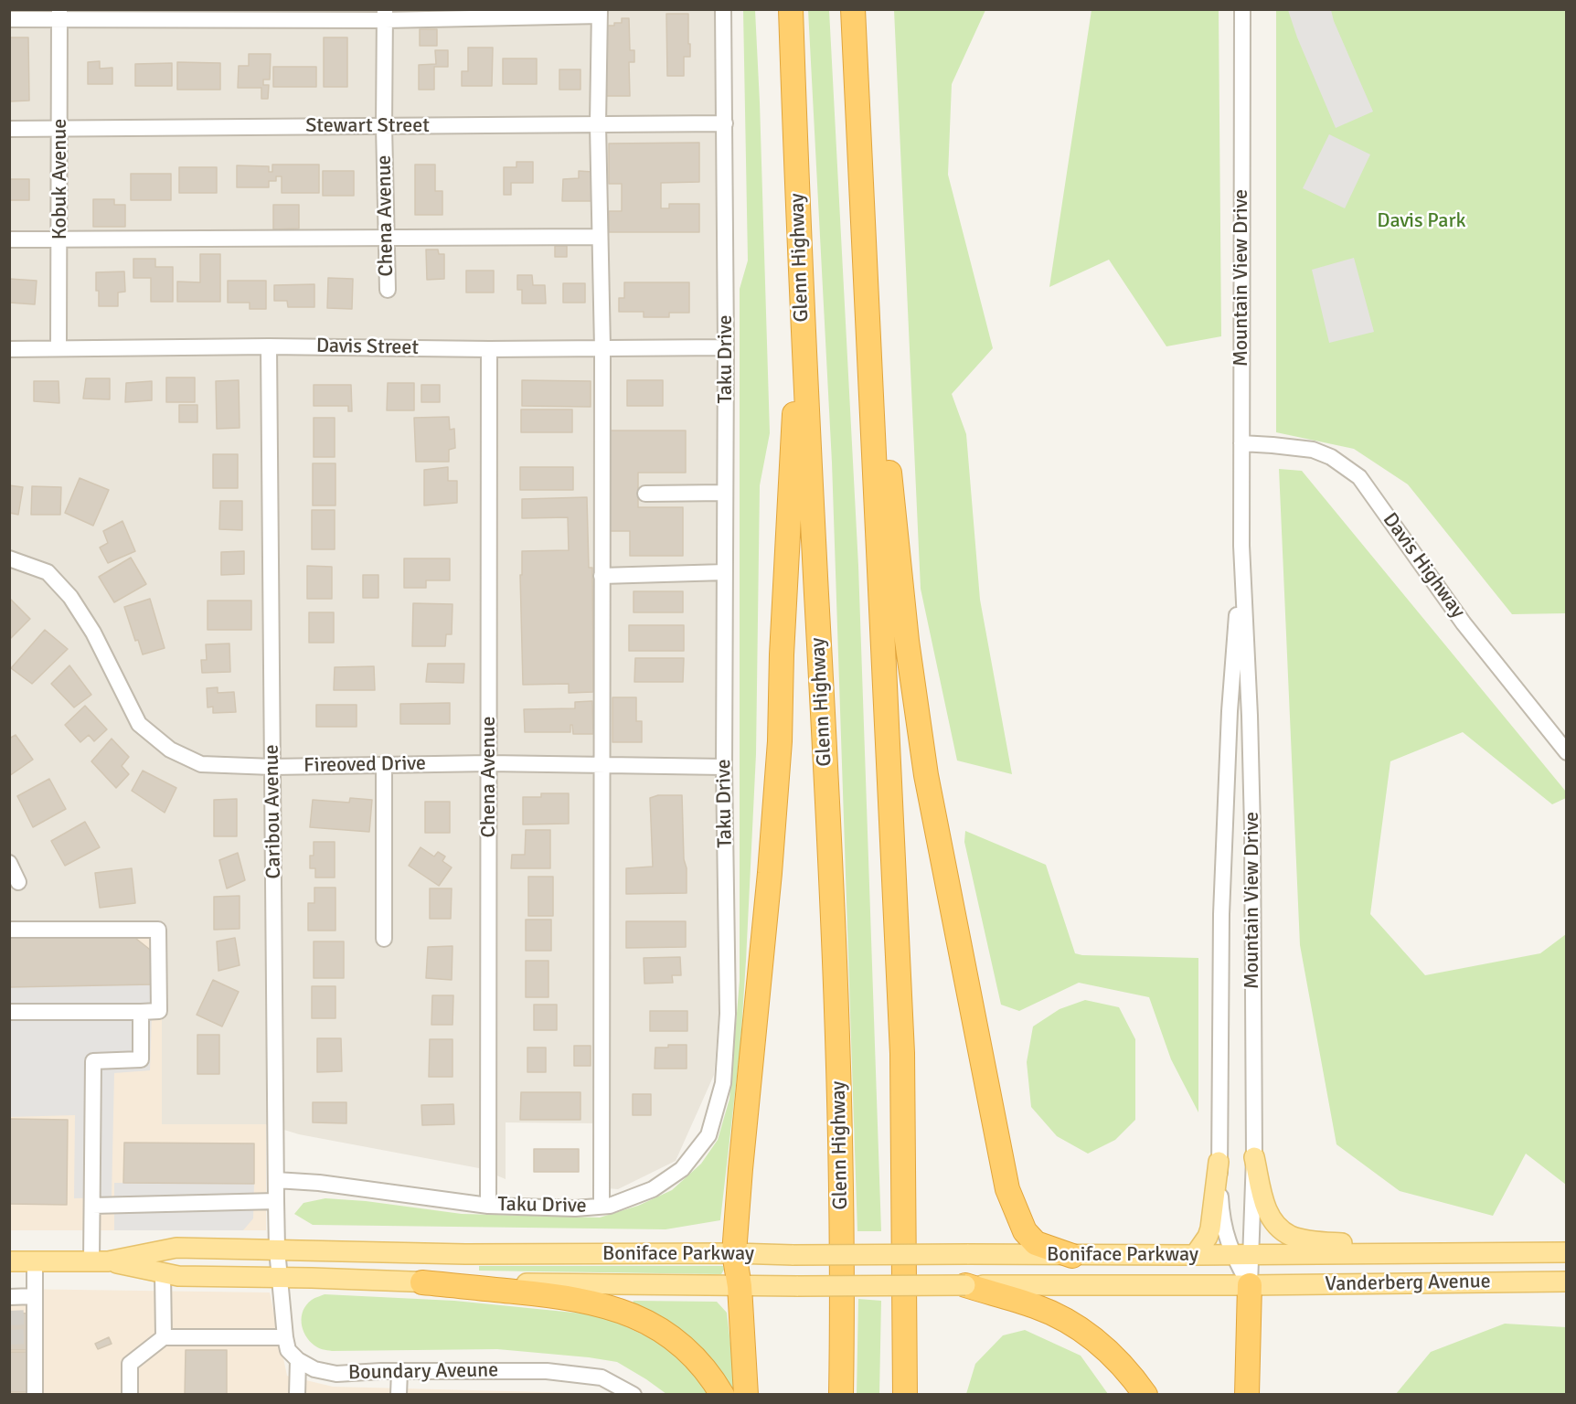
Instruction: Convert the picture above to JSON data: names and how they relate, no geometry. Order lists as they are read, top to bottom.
{
  "streets": {
    "highway": ["Glenn Highway"],
    "main road": ["Boniface Parkway", "Vanderberg Avenue"],
    "street": [
      "Stewart Street",
      "Kobuk Avenue",
      "Chena Avenue",
      "Mountain View Drive",
      "Davis Street",
      "Taku Drive",
      "Davis Highway",
      "Fireoved Drive",
      "Caribou Avenue",
      "Boundary Aveune"
    ]
  },
  "crossings": [
    ["Stewart Street", "Kobuk Avenue"],
    ["Stewart Street", "Chena Avenue"],
    ["Stewart Street", "Taku Drive"],
    ["Kobuk Avenue", "Davis Street"],
    ["Chena Avenue", "Davis Street"],
    ["Chena Avenue", "Taku Drive"],
    ["Chena Avenue", "Fireoved Drive"],
    ["Mountain View Drive", "Davis Highway"],
    ["Mountain View Drive", "Boniface Parkway"],
    ["Mountain View Drive", "Vanderberg Avenue"],
    ["Davis Street", "Taku Drive"],
    ["Davis Street", "Caribou Avenue"],
    ["Taku Drive", "Fireoved Drive"],
    ["Taku Drive", "Caribou Avenue"],
    ["Fireoved Drive", "Caribou Avenue"],
    ["Caribou Avenue", "Boniface Parkway"],
    ["Boniface Parkway", "Vanderberg Avenue"]
  ],
  "parks": ["Davis Park"]
}
